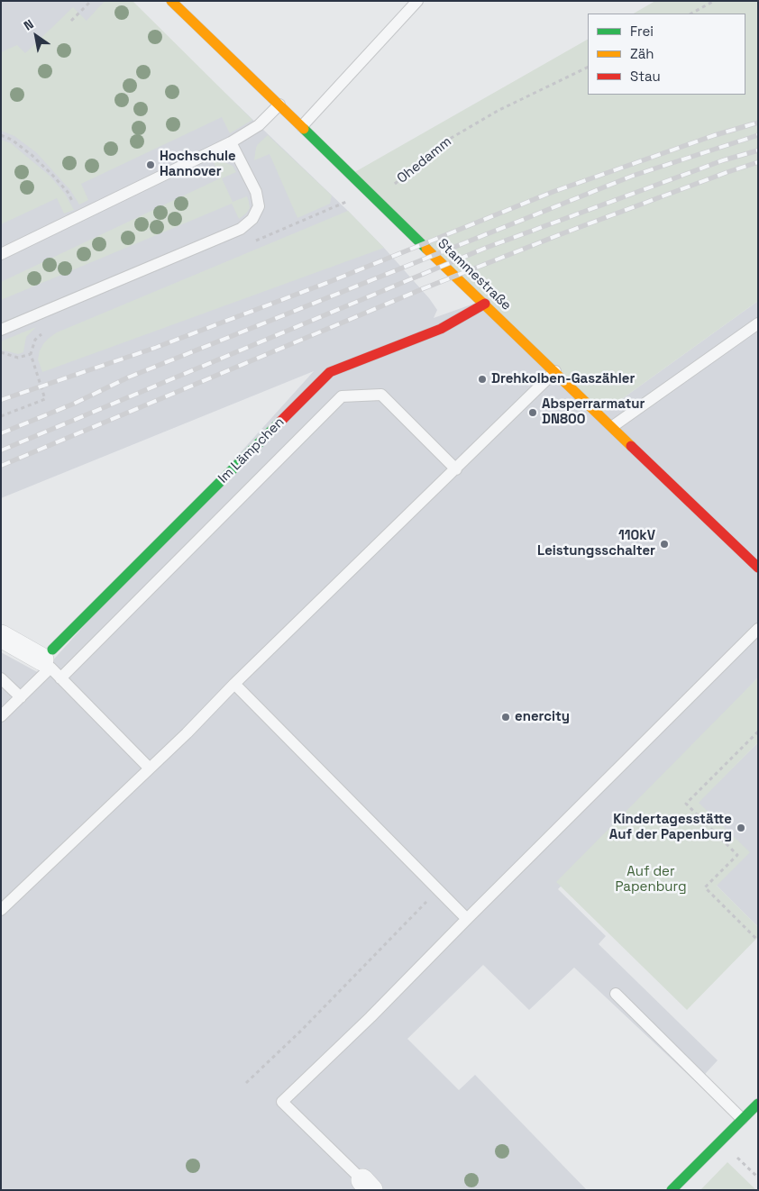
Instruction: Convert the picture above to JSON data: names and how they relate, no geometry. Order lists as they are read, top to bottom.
{
  "streets": {
    "street": ["Stammestraße", "Im Lämpchen"],
    "path": ["Ohedamm"]
  },
  "crossings": [
    ["Ohedamm", "Stammestraße"],
    ["Stammestraße", "Im Lämpchen"]
  ],
  "parks": ["Auf der Papenburg"],
  "places": [
    "Hochschule Hannover",
    "Drehkolben-Gaszähler",
    "Absperrarmatur DN800",
    "110kV Leistungsschalter",
    "enercity",
    "Kindertagesstätte Auf der Papenburg"
  ],
  "legend": ["Frei", "Zäh", "Stau"],
  "north": "top left"
}
